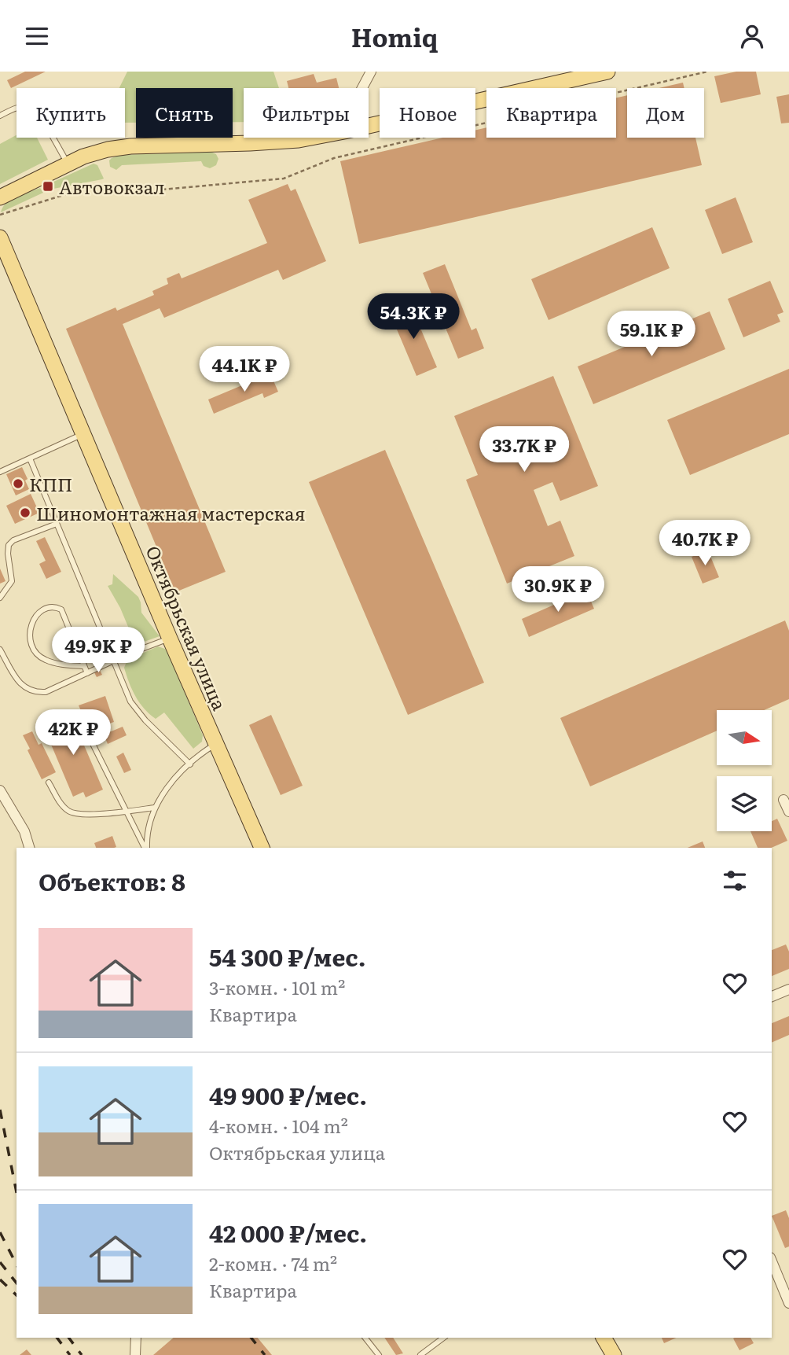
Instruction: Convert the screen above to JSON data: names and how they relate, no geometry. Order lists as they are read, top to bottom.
{
  "streets": {
    "main road": ["Октябрьская улица"]
  },
  "places": {
    "transit": ["Автовокзал"],
    "other": ["КПП", "Шиномонтажная мастерская"]
  },
  "north": "right",
  "page": {
    "header": "Homiq",
    "chip": [
      "Купить",
      "Снять",
      "Фильтры",
      "Новое",
      "Квартира",
      "Дом"
    ],
    "price": [
      "54.3K ₽",
      "59.1K ₽",
      "44.1K ₽",
      "33.7K ₽",
      "40.7K ₽",
      "30.9K ₽",
      "49.9K ₽",
      "42K ₽"
    ],
    "heading": "Объектов: 8",
    "list": [
      {
        "name": "54 300 ₽/мес.",
        "note": "3-комн. · 101 m² · Квартира"
      },
      {
        "name": "49 900 ₽/мес.",
        "note": "4-комн. · 104 m² · Октябрьская улица"
      },
      {
        "name": "42 000 ₽/мес.",
        "note": "2-комн. · 74 m² · Квартира"
      }
    ]
  }
}
